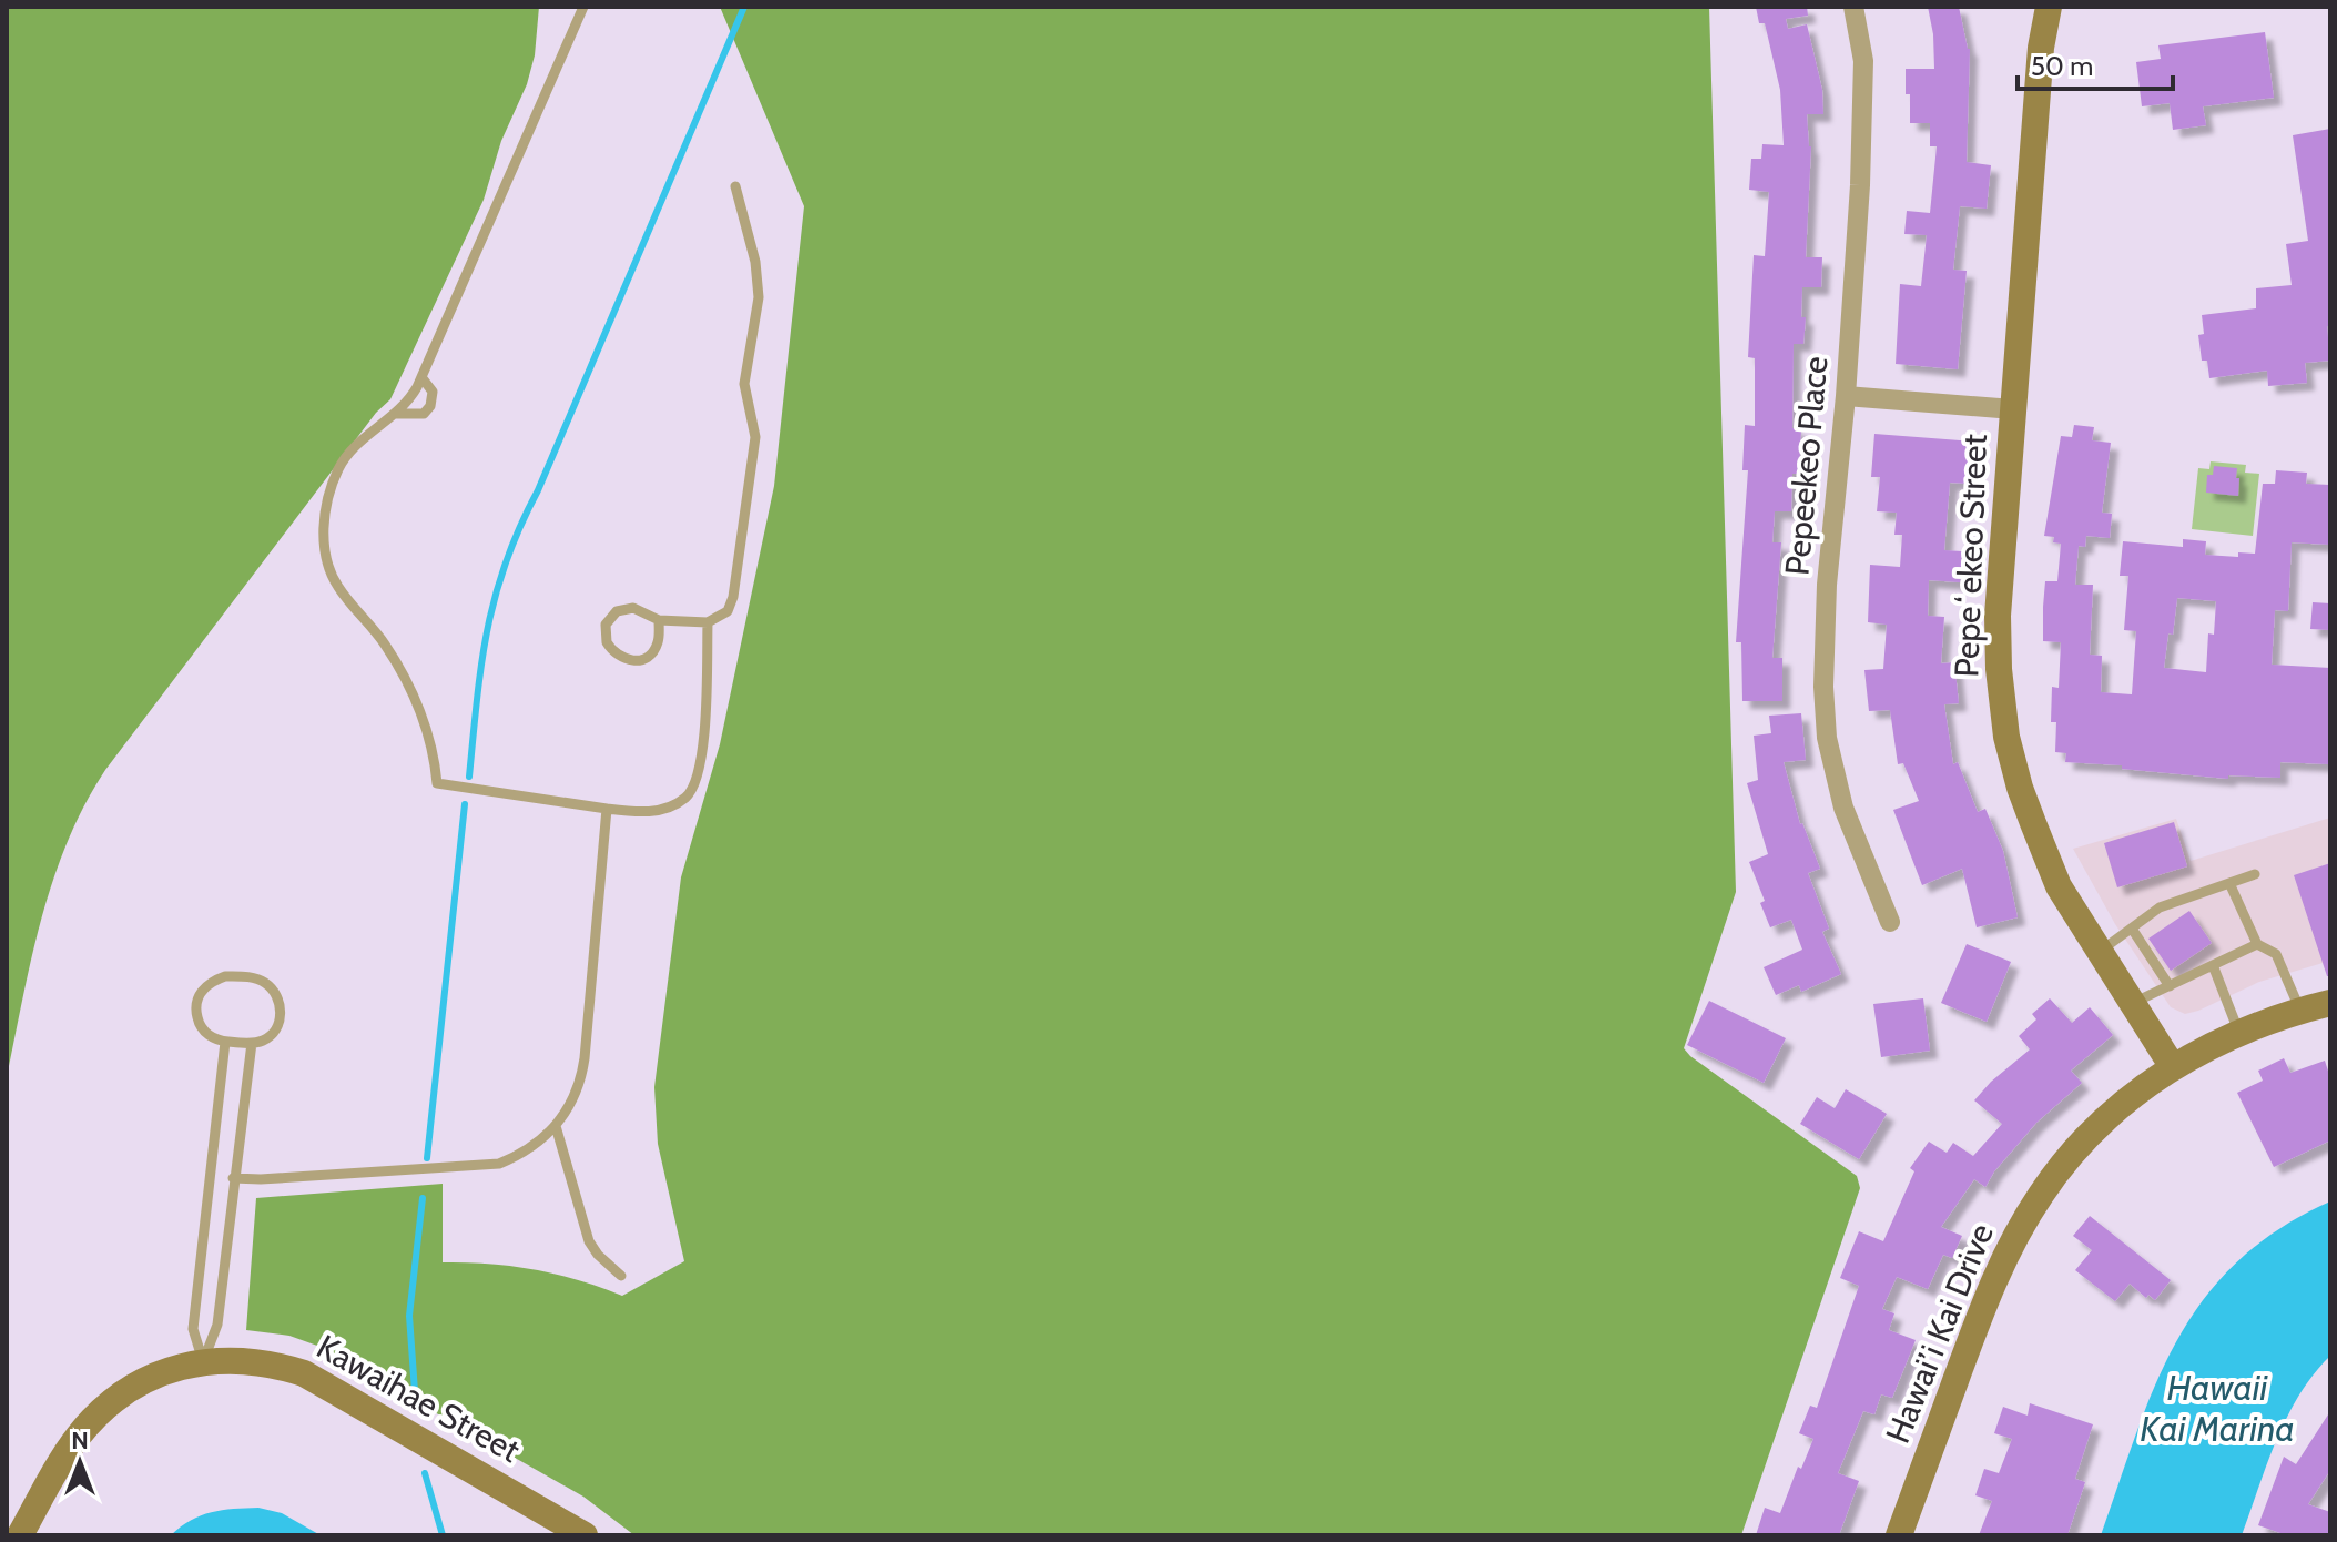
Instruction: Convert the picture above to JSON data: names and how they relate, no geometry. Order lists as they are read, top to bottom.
{
  "streets": {
    "street": [
      "Pepeekeo Place",
      "Pepeʻekeo Street",
      "Hawai’i Kai Drive",
      "Kawaihae Street"
    ]
  },
  "crossings": [
    ["Pepeʻekeo Street", "Hawai’i Kai Drive"]
  ],
  "water": ["Hawaii Kai Marina"],
  "scale_bar": "50 m",
  "north": "top"
}
